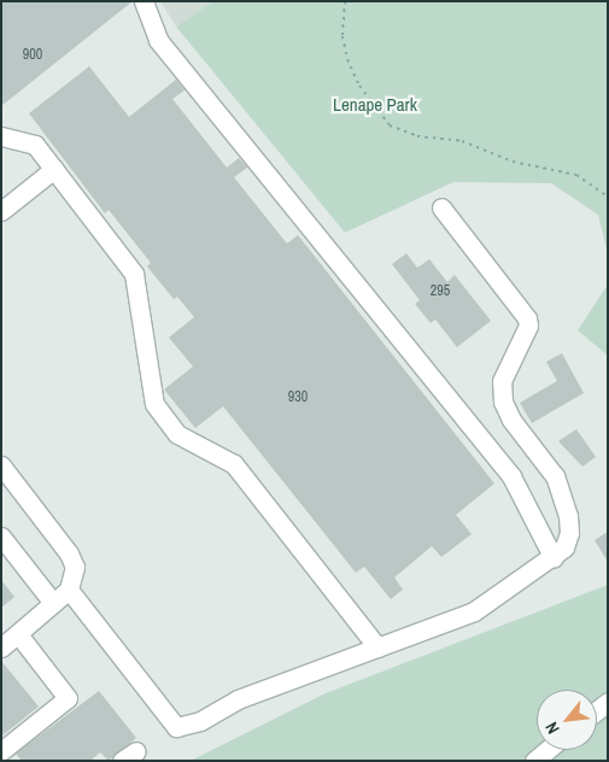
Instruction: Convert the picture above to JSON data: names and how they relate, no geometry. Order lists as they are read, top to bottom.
{
  "parks": ["Lenape Park"],
  "house_numbers": ["900", "295", "930"],
  "north": "bottom left"
}
